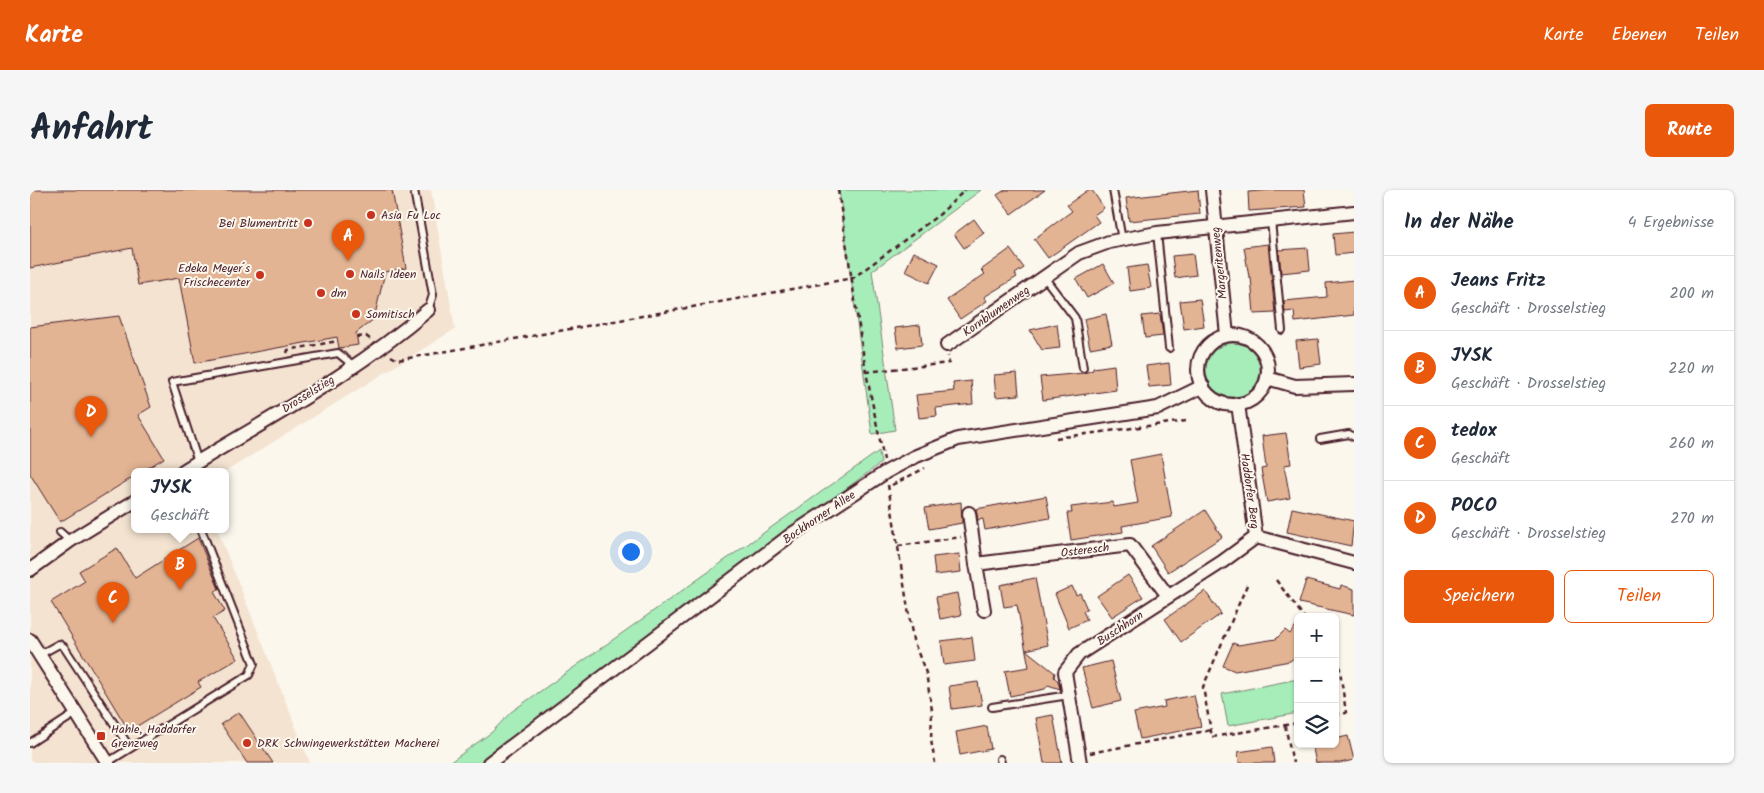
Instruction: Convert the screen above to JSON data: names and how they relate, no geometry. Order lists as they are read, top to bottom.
{
  "streets": {
    "street": [
      "Margeritenweg",
      "Kornblumenweg",
      "Drosselstieg",
      "Haddorfer Berg",
      "Bockhorner Allee",
      "Osteresch",
      "Buschhorn"
    ]
  },
  "crossings": [
    ["Margeritenweg", "Kornblumenweg"],
    ["Margeritenweg", "Haddorfer Berg"],
    ["Margeritenweg", "Bockhorner Allee"],
    ["Haddorfer Berg", "Bockhorner Allee"],
    ["Haddorfer Berg", "Buschhorn"],
    ["Osteresch", "Buschhorn"]
  ],
  "places": {
    "other": [
      "Asia Fu Loc",
      "Bei Blumentritt",
      "Nails Ideen",
      "Edeka Meyer´s Frischecenter",
      "dm",
      "Somitisch",
      "DRK Schwingewerkstätten Macherei"
    ],
    "transit": ["Hahle, Haddorfer Grenzweg"]
  },
  "page": {
    "header": "Karte",
    "nav": ["Karte", "Ebenen", "Teilen"],
    "title": "Anfahrt",
    "buttons": [
      "Route",
      ["Speichern", "Teilen"]
    ],
    "heading": ["In der Nähe", "4 Ergebnisse"],
    "pins": [
      "A",
      "D",
      "B",
      "C"
    ],
    "list": [
      {
        "mark": "A",
        "name": "Jeans Fritz",
        "note": "Geschäft · Drosselstieg",
        "value": "200 m"
      },
      {
        "mark": "B",
        "name": "JYSK",
        "note": "Geschäft · Drosselstieg",
        "value": "220 m"
      },
      {
        "mark": "C",
        "name": "tedox",
        "note": "Geschäft",
        "value": "260 m"
      },
      {
        "mark": "D",
        "name": "POCO",
        "note": "Geschäft · Drosselstieg",
        "value": "270 m"
      }
    ],
    "popup": ["JYSK", "Geschäft"],
    "map_buttons": ["+", "−"]
  }
}
